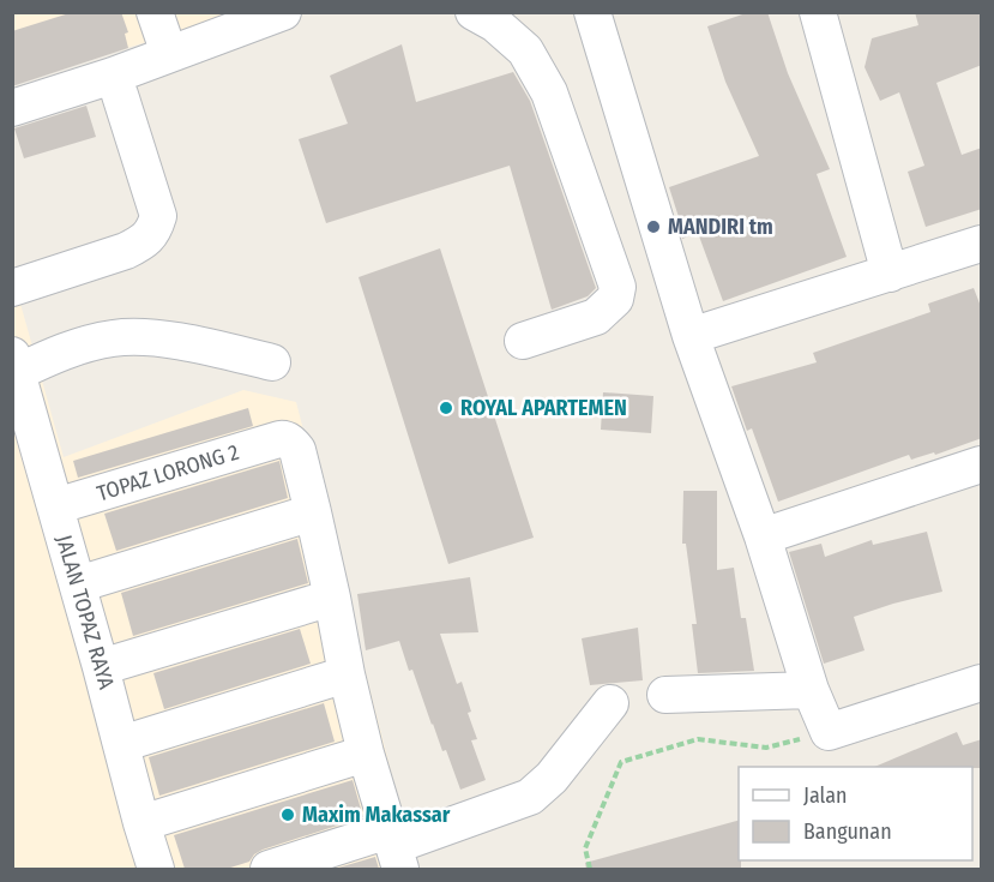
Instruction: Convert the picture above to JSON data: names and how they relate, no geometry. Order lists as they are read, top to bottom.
{
  "streets": {
    "street": ["TOPAZ LORONG 2", "JALAN TOPAZ RAYA"]
  },
  "crossings": [
    ["TOPAZ LORONG 2", "JALAN TOPAZ RAYA"]
  ],
  "places": ["MANDIRI tm", "ROYAL APARTEMEN", "Maxim Makassar"],
  "legend": ["Jalan", "Bangunan"]
}
